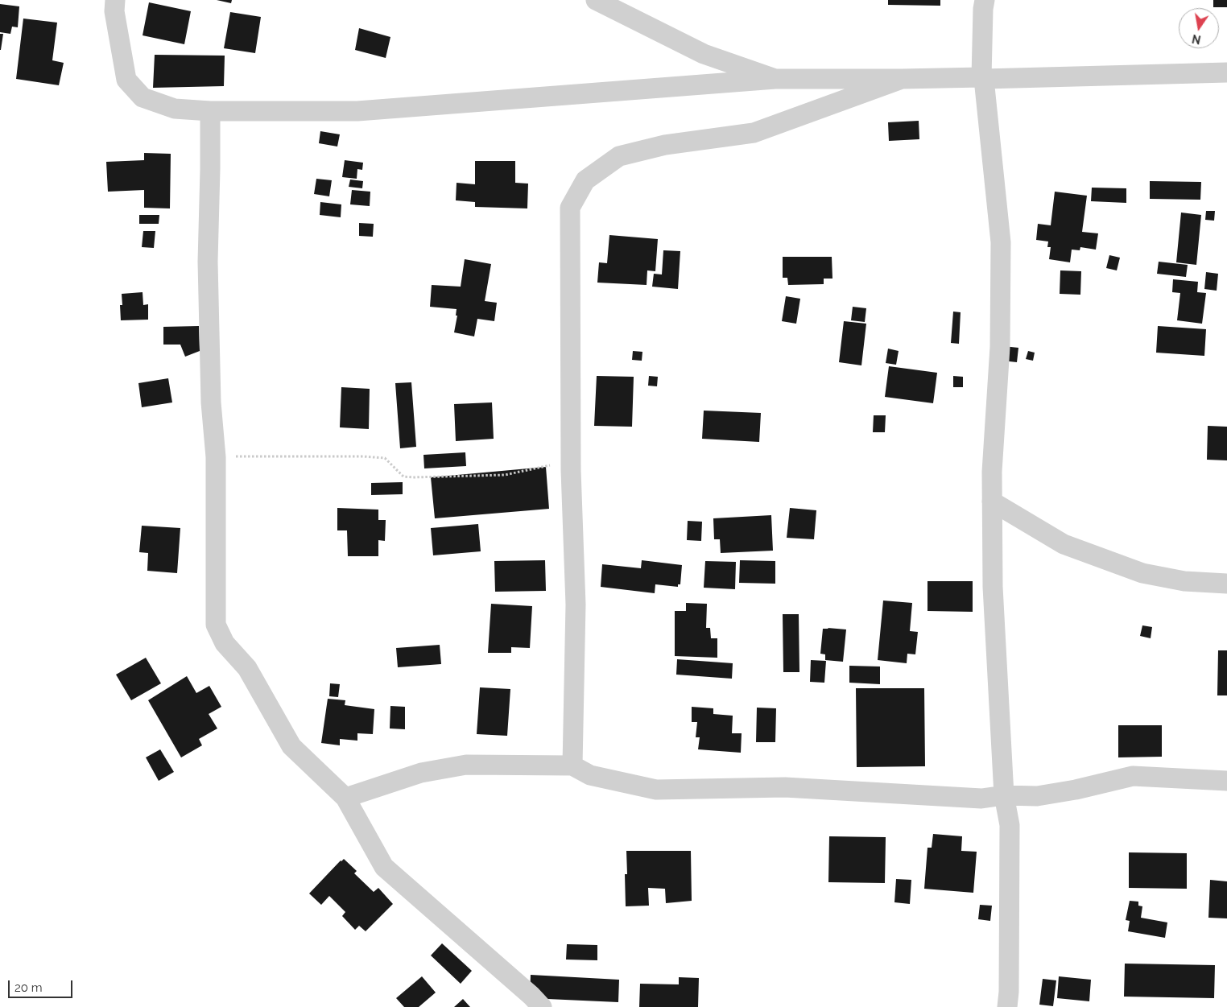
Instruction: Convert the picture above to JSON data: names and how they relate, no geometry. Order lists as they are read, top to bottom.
{
  "scale_bar": "20 m",
  "north": "bottom"
}
